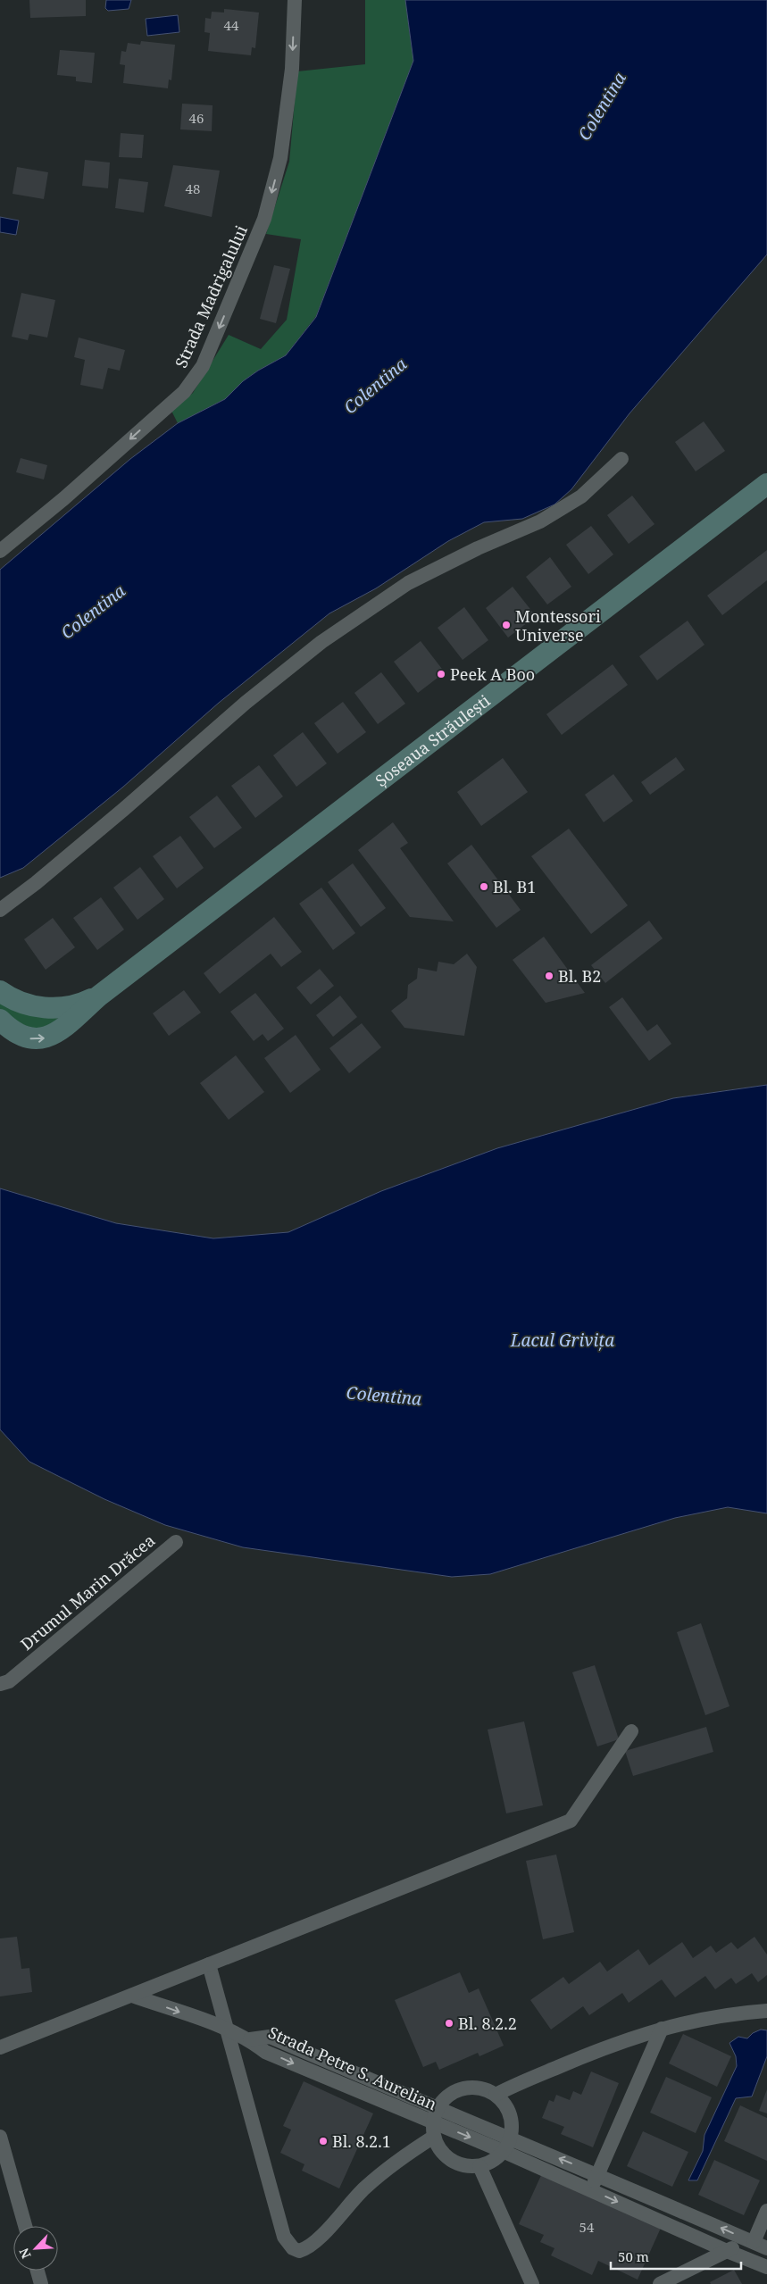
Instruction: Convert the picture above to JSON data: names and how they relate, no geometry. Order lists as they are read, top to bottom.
{
  "streets": {
    "street": [
      "Strada Madrigalului",
      "Șoseaua Străulești",
      "Drumul Marin Drăcea",
      "Strada Petre S. Aurelian"
    ]
  },
  "one_way": ["Strada Madrigalului"],
  "water": ["Colentina", "Lacul Grivița"],
  "places": [
    "Montessori Universe",
    "Peek A Boo",
    "Bl. B1",
    "Bl. B2",
    "Bl. 8.2.2",
    "Bl. 8.2.1"
  ],
  "house_numbers": [
    "44",
    "46",
    "48",
    "54"
  ],
  "scale_bar": "50 m",
  "north": "bottom left"
}
